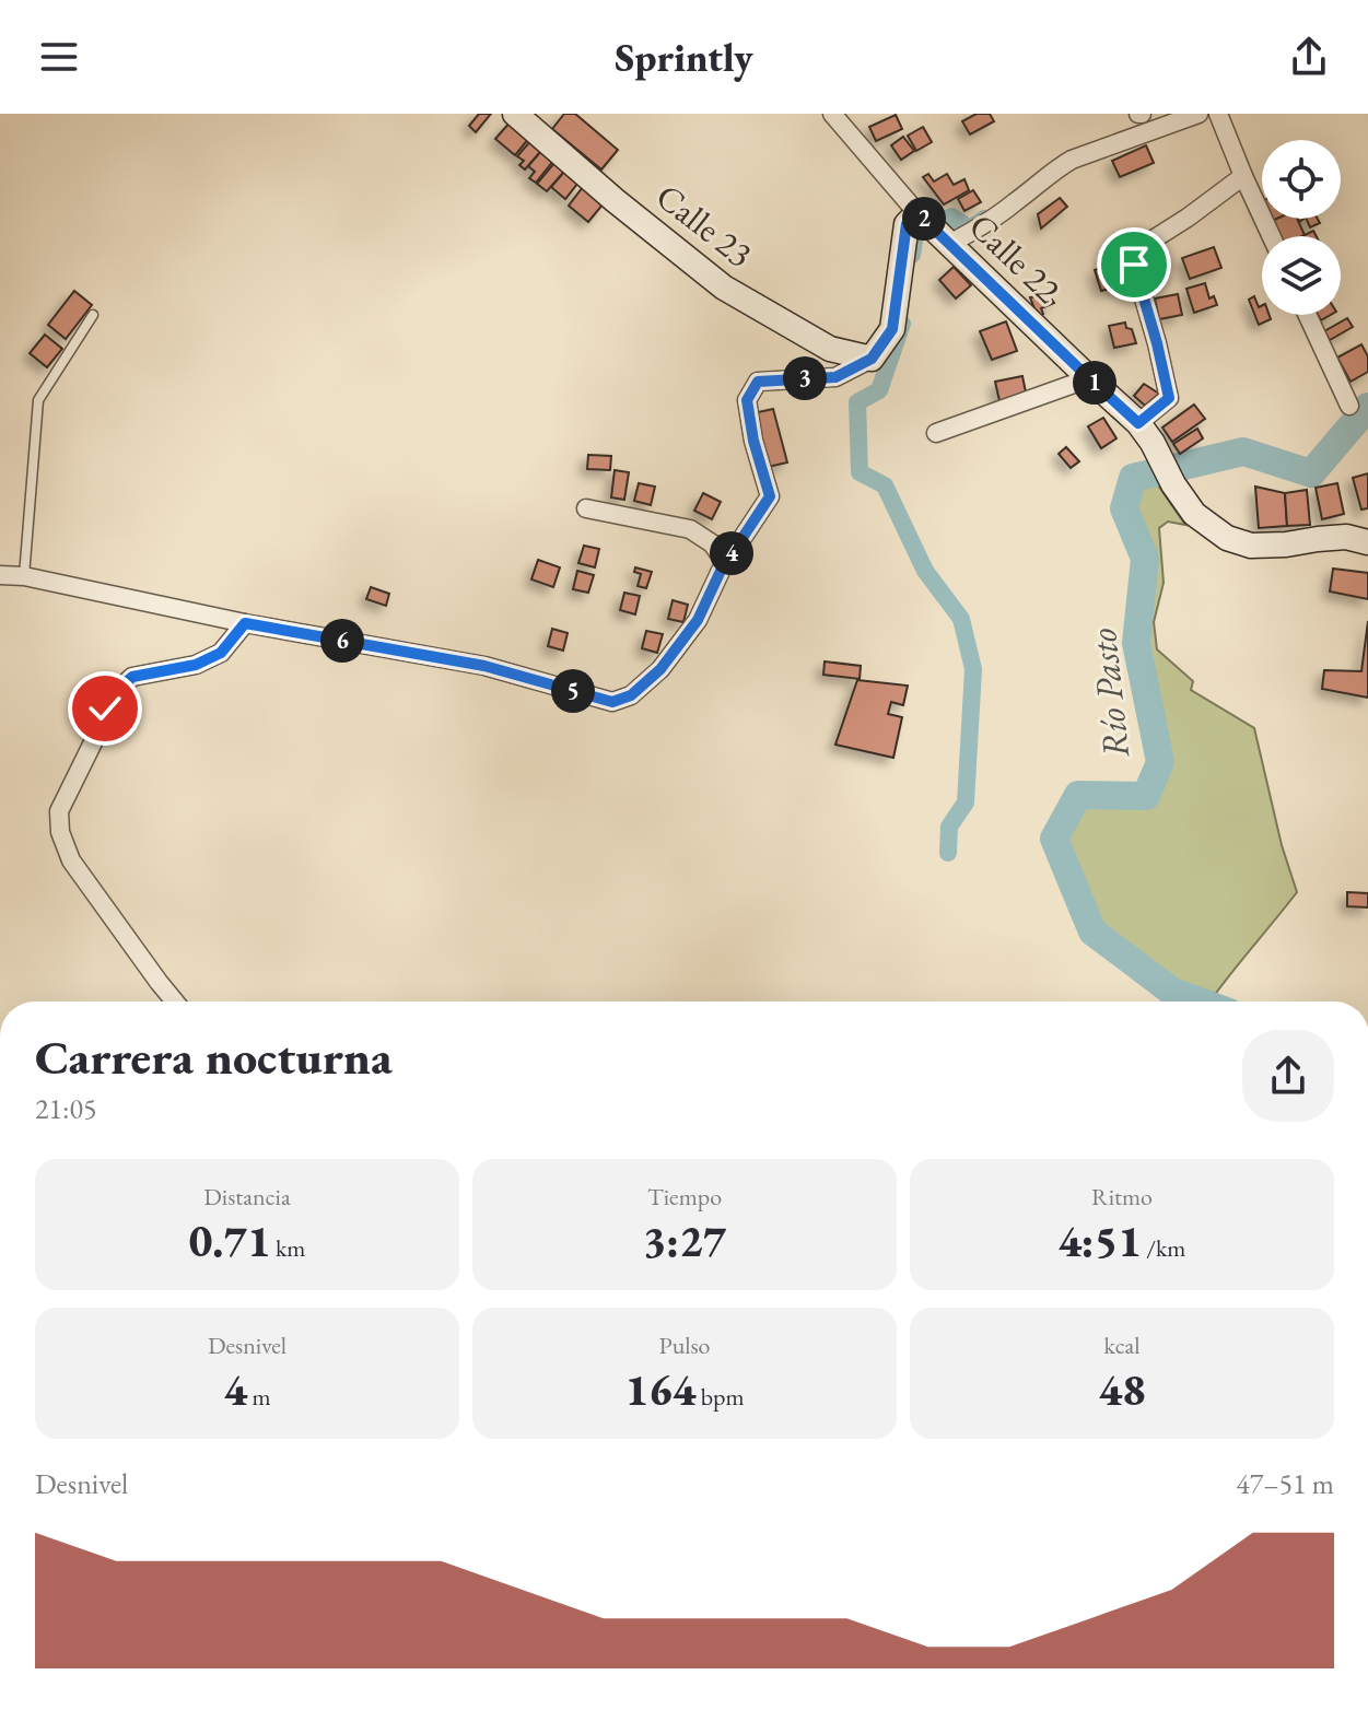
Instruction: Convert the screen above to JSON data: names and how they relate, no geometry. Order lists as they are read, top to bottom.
{
  "streets": {
    "street": ["Calle 23", "Calle 22"]
  },
  "water": ["Río Pasto"],
  "page": {
    "header": "Sprintly",
    "pins": [
      "2",
      "3",
      "1",
      "4",
      "6",
      "5"
    ],
    "heading": ["Carrera nocturna", "21:05"],
    "stats": [
      ["Distancia", "0.71 km"],
      ["Tiempo", "3:27"],
      ["Ritmo", "4:51 /km"],
      ["Desnivel", "4 m"],
      ["Pulso", "164 bpm"],
      ["kcal", "48"]
    ],
    "chart": ["Desnivel", "47–51 m"]
  }
}
